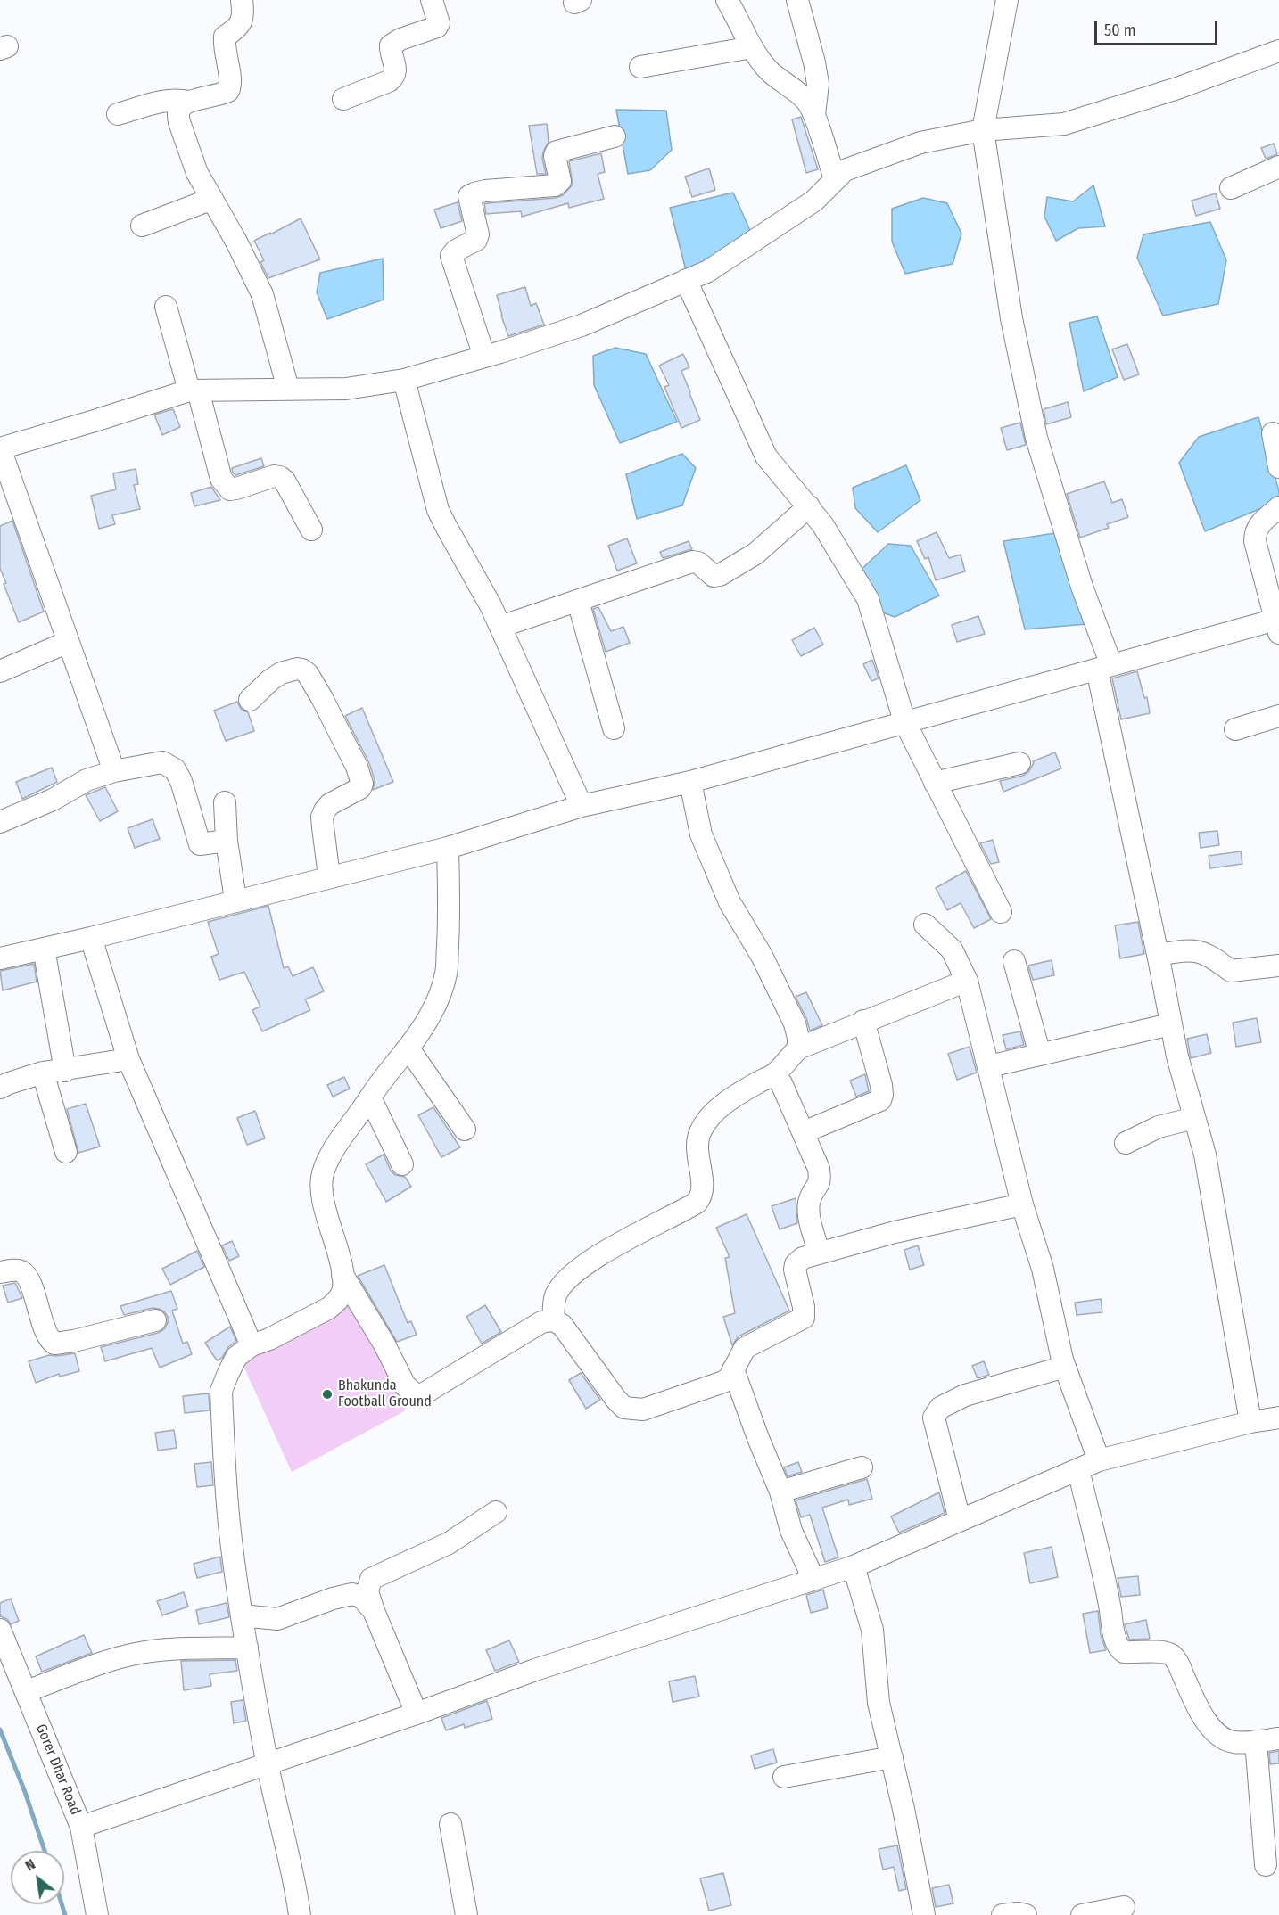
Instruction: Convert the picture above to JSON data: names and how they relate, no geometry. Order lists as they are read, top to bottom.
{
  "streets": {
    "street": ["Gorer Dhar Road"]
  },
  "places": ["Bhakunda Football Ground"],
  "scale_bar": "50 m",
  "north": "top left"
}
